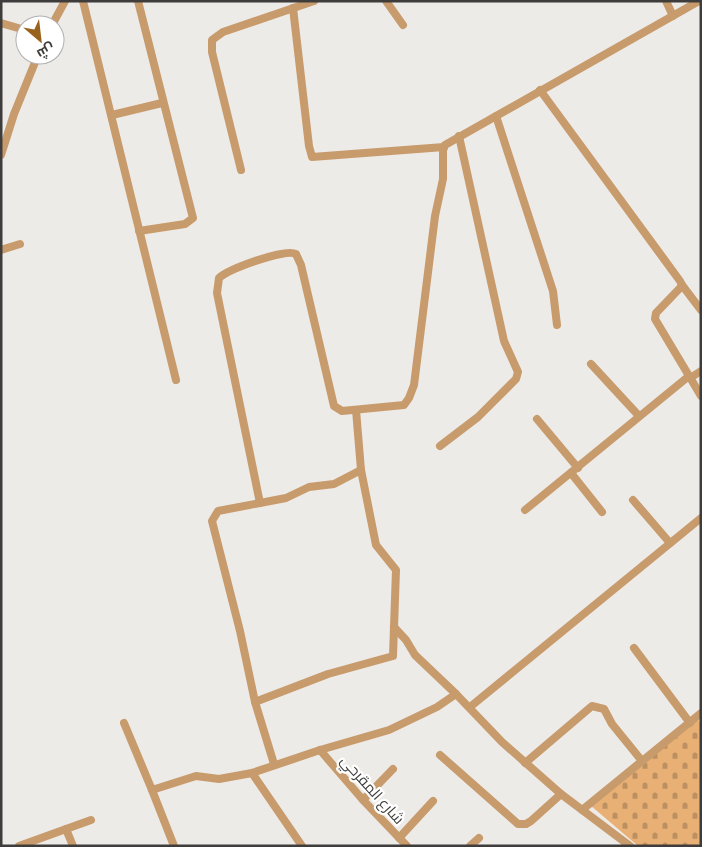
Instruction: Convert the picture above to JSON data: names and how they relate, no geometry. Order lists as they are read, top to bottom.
{
  "streets": {
    "street": ["شارع المقرحي"]
  },
  "north": "bottom right"
}
